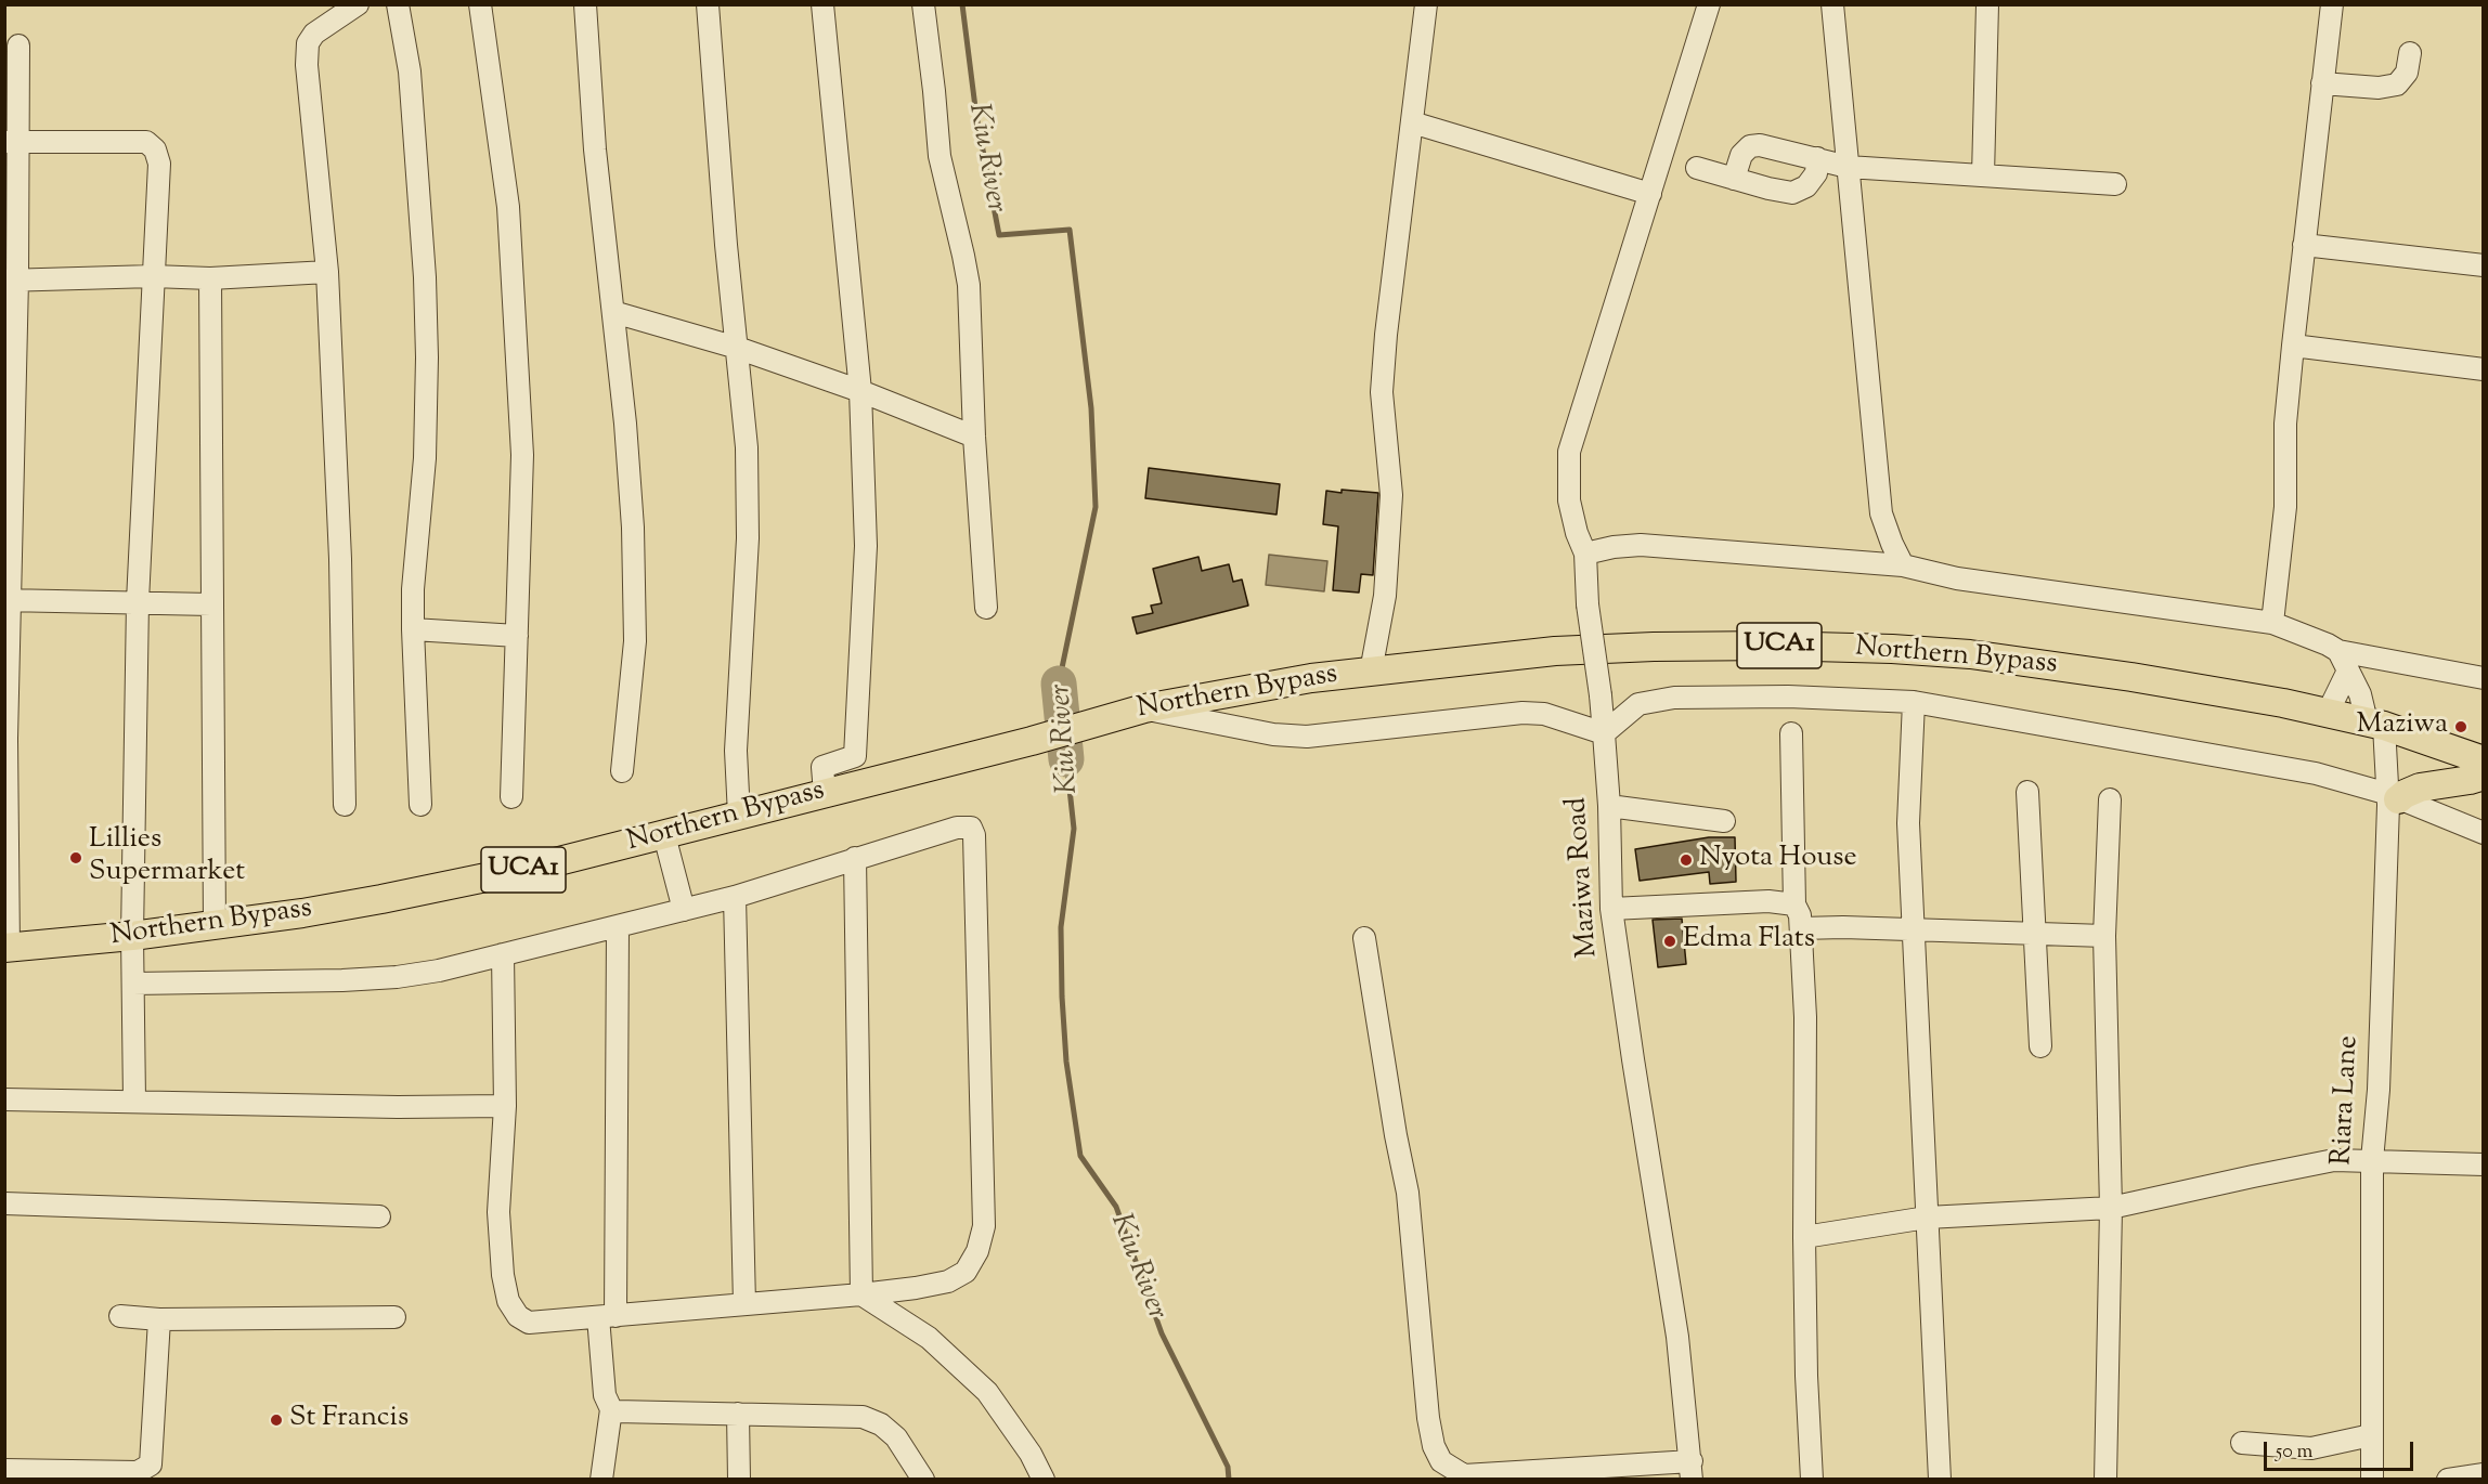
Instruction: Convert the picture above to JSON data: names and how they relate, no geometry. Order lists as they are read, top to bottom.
{
  "streets": {
    "main road": ["UCA1", "Northern Bypass"],
    "street": ["Maziwa Road", "Riara Lane"]
  },
  "crossings": [
    ["Northern Bypass", "Riara Lane"]
  ],
  "water": ["Kiu River"],
  "places": [
    "Maziwa",
    "Lillies Supermarket",
    "Nyota House",
    "Edma Flats",
    "St Francis"
  ],
  "scale_bar": "50 m"
}
